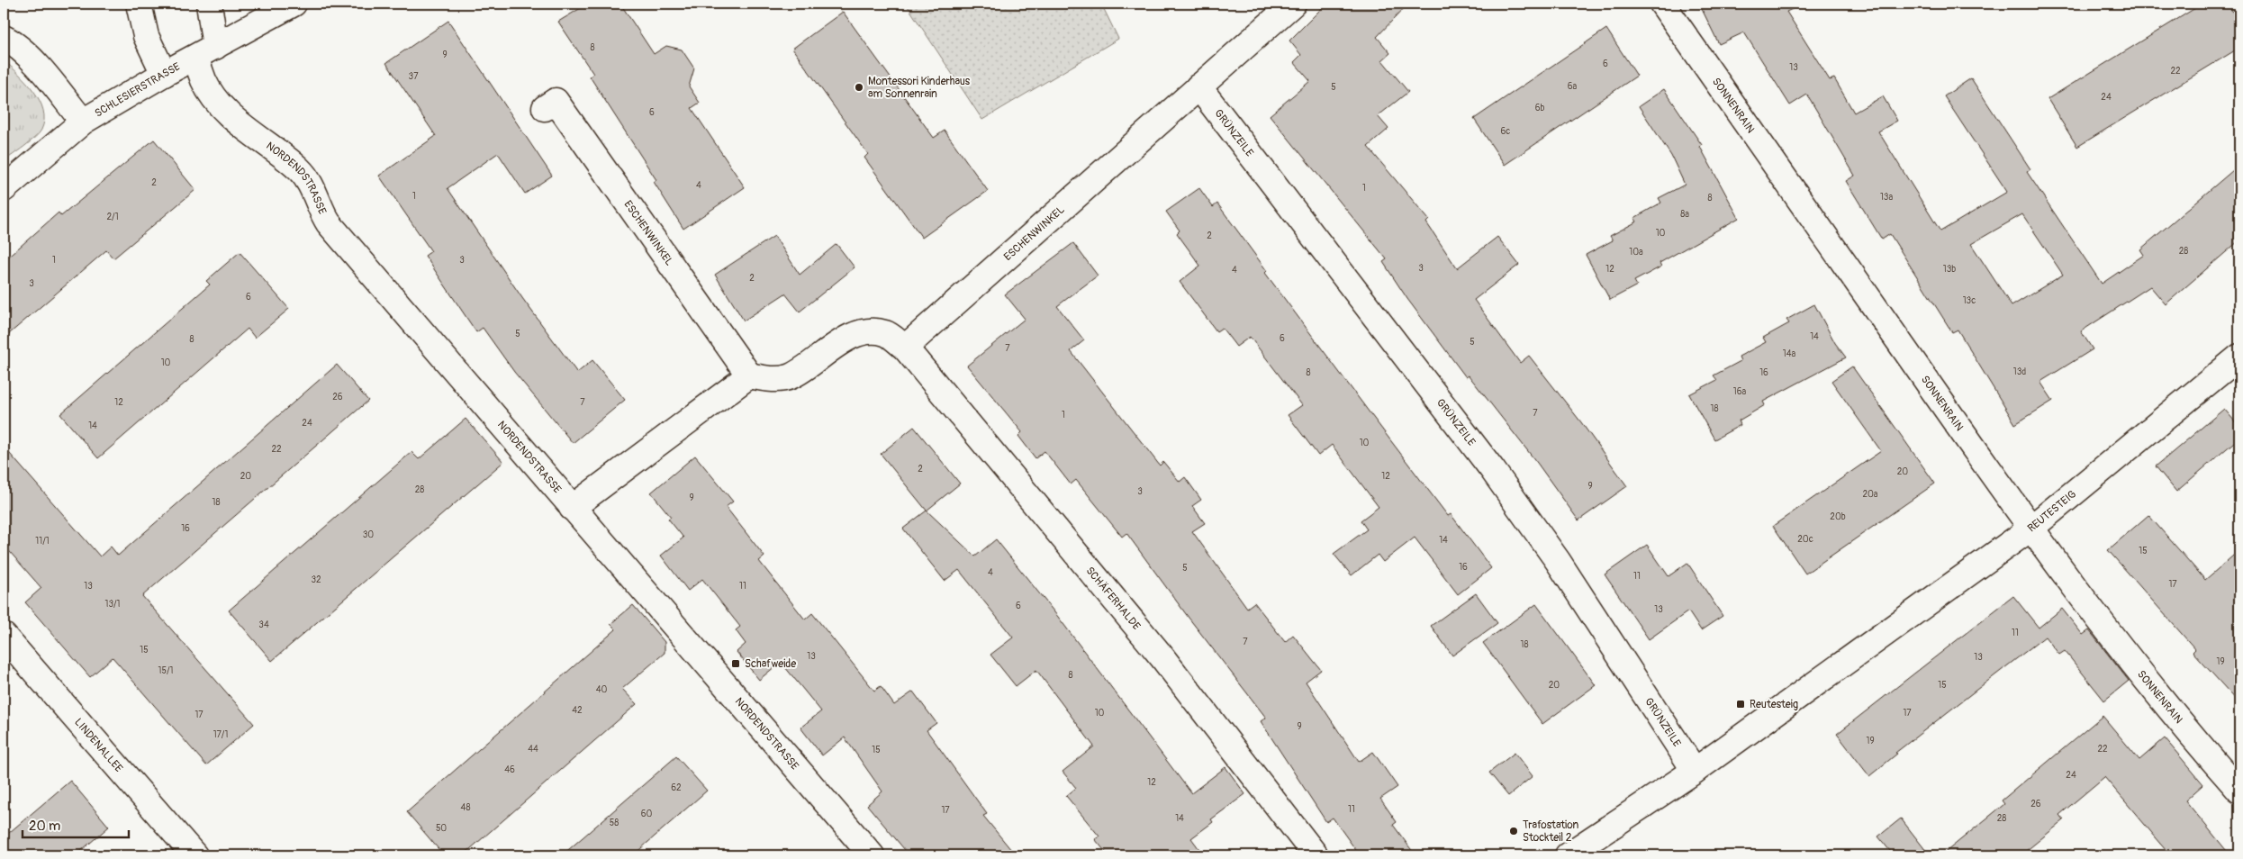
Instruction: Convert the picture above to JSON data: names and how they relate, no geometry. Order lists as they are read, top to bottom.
{
  "streets": {
    "street": [
      "SCHLESIERSTRASSE",
      "SONNENRAIN",
      "GRÜNZEILE",
      "NORDENDSTRASSE",
      "ESCHENWINKEL",
      "REUTESTEIG",
      "SCHÄFERHALDE",
      "LINDENALLEE"
    ]
  },
  "crossings": [
    ["SCHLESIERSTRASSE", "NORDENDSTRASSE"],
    ["SONNENRAIN", "REUTESTEIG"],
    ["GRÜNZEILE", "ESCHENWINKEL"],
    ["GRÜNZEILE", "REUTESTEIG"],
    ["ESCHENWINKEL", "SCHÄFERHALDE"]
  ],
  "places": {
    "other": ["Montessori Kinderhaus am Sonnenrain", "Trafostation Stockteil 2"],
    "transit": ["Schafweide", "Reutesteig"]
  },
  "house_numbers": [
    "8",
    "9",
    "6",
    "13",
    "22",
    "37",
    "6a",
    "5",
    "24",
    "6b",
    "6",
    "6c",
    "2",
    "4",
    "1",
    "1",
    "13a",
    "8",
    "8a",
    "2/1",
    "10",
    "2",
    "28",
    "10a",
    "1",
    "3",
    "3",
    "12",
    "13b",
    "4",
    "2",
    "3",
    "6",
    "13c",
    "5",
    "14",
    "6",
    "8",
    "5",
    "7",
    "14a",
    "10",
    "13d",
    "8",
    "16",
    "16a",
    "26",
    "12",
    "7",
    "18",
    "7",
    "1",
    "24",
    "14",
    "10",
    "22",
    "2",
    "20",
    "20",
    "12",
    "9",
    "28",
    "3",
    "20a",
    "9",
    "18",
    "20b",
    "16",
    "30",
    "20c",
    "14",
    "11/1",
    "15",
    "16",
    "5",
    "4",
    "11",
    "32",
    "17",
    "13",
    "11",
    "13/1",
    "6",
    "13",
    "34",
    "11",
    "7",
    "18",
    "15",
    "13",
    "13",
    "19",
    "15/1",
    "8",
    "20",
    "15",
    "40",
    "42",
    "10",
    "17",
    "17",
    "9",
    "17/1",
    "19",
    "44",
    "22",
    "15",
    "46",
    "24",
    "12",
    "62",
    "26",
    "48",
    "11",
    "17",
    "60",
    "14",
    "28",
    "58",
    "50"
  ],
  "scale_bar": "20 m"
}
